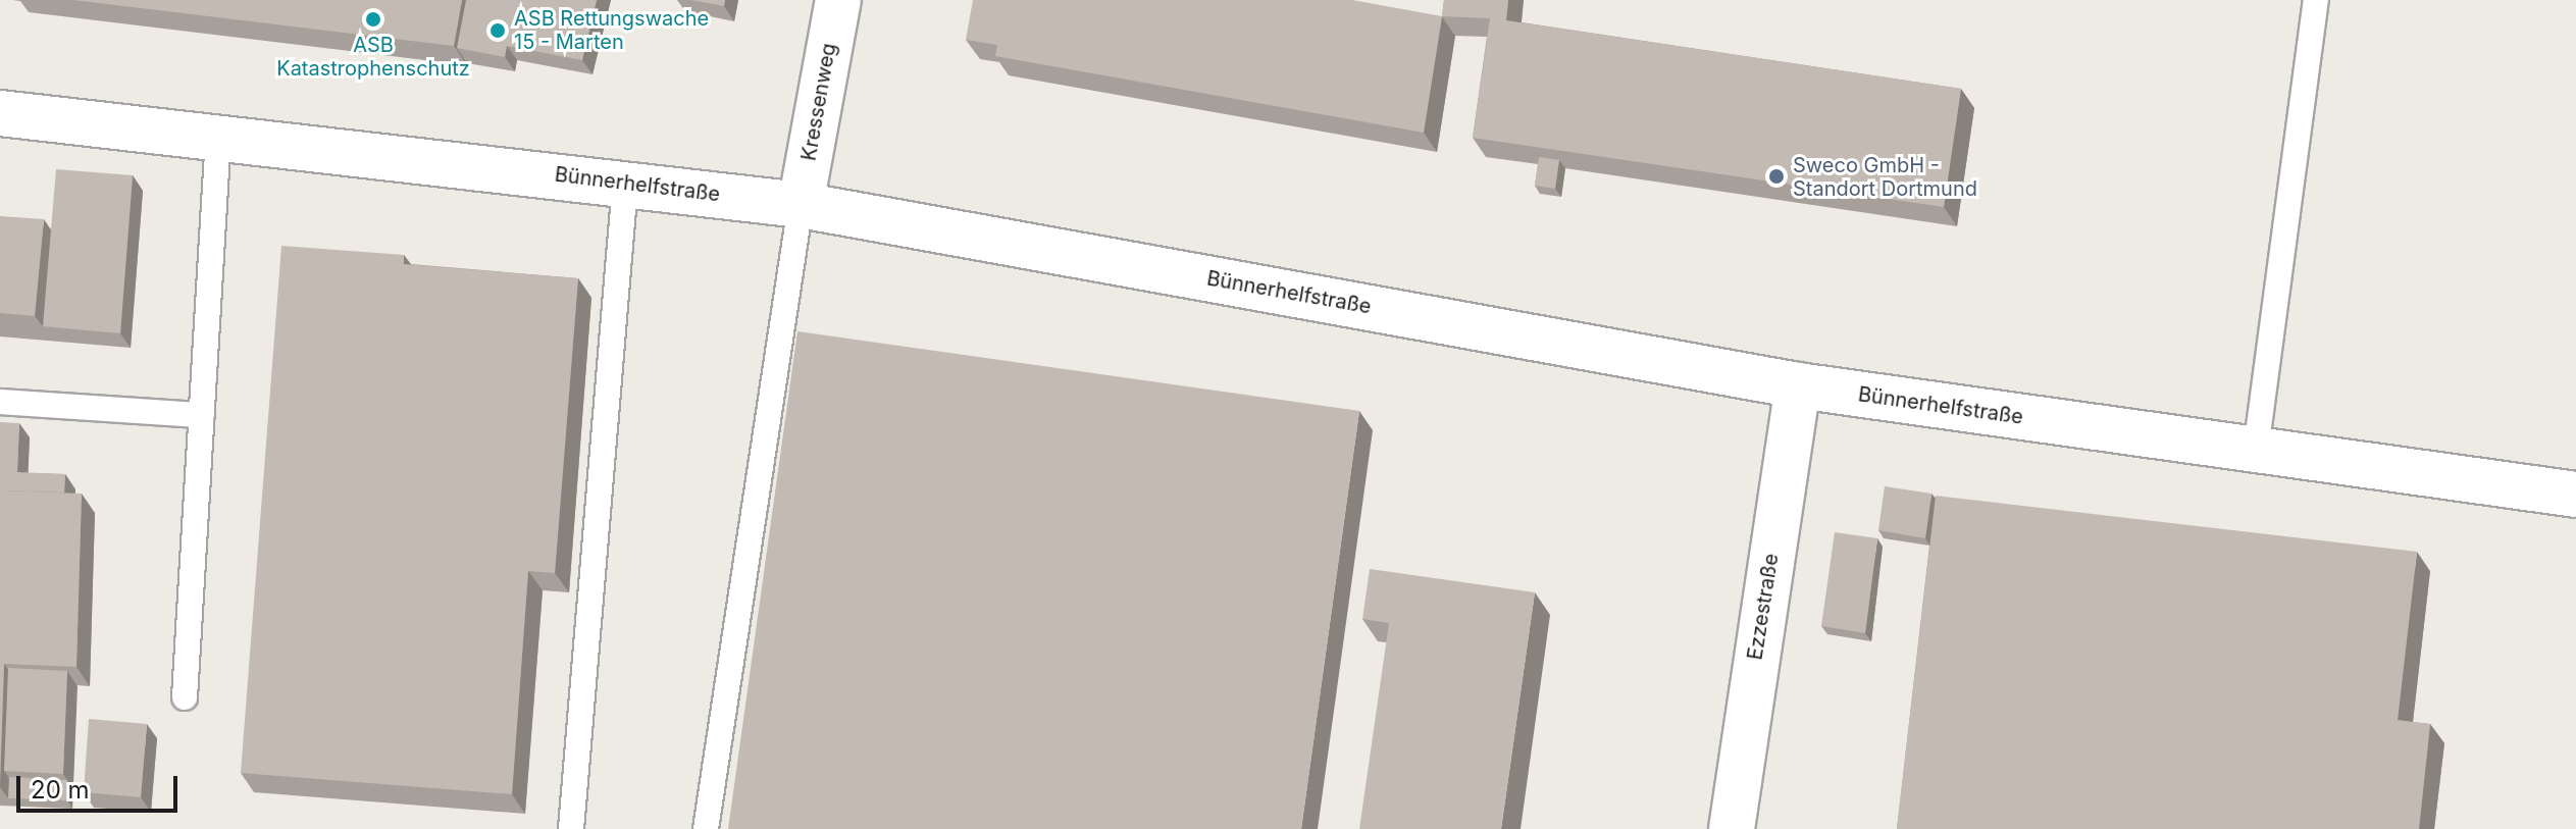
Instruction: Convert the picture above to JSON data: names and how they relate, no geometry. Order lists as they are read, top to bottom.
{
  "streets": {
    "street": ["Kressenweg", "Bünnerhelfstraße", "Ezzestraße"]
  },
  "crossings": [
    ["Kressenweg", "Bünnerhelfstraße"],
    ["Bünnerhelfstraße", "Ezzestraße"]
  ],
  "places": ["ASB Katastrophenschutz", "ASB Rettungswache 15 - Marten", "Sweco GmbH - Standort Dortmund"],
  "scale_bar": "20 m"
}
